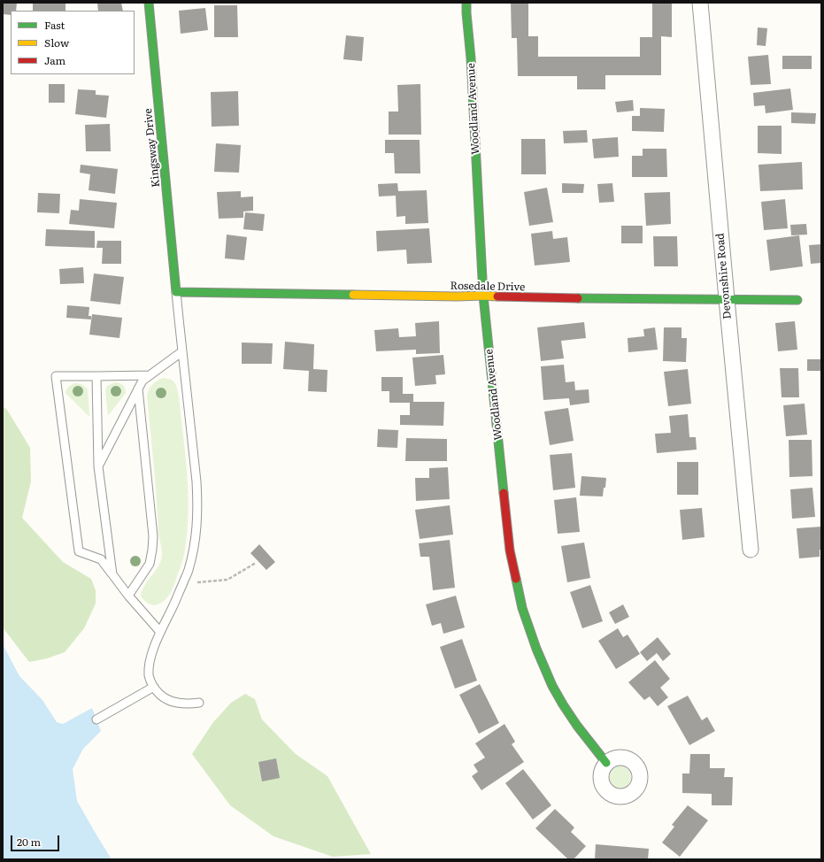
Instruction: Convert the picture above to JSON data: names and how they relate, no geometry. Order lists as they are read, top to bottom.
{
  "streets": {
    "street": [
      "Woodland Avenue",
      "Kingsway Drive",
      "Devonshire Road",
      "Rosedale Drive"
    ]
  },
  "crossings": [
    ["Woodland Avenue", "Rosedale Drive"],
    ["Kingsway Drive", "Rosedale Drive"],
    ["Devonshire Road", "Rosedale Drive"]
  ],
  "legend": ["Fast", "Slow", "Jam"],
  "scale_bar": "20 m"
}
